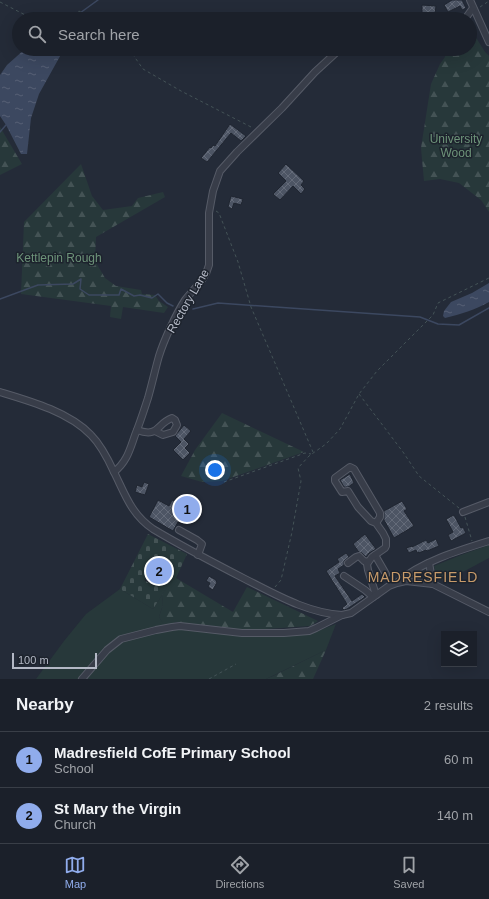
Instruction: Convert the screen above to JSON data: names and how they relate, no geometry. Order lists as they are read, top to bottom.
{
  "streets": {
    "street": ["Rectory Lane"]
  },
  "districts": ["MADRESFIELD"],
  "parks": ["University Wood", "Kettlepin Rough"],
  "scale_bar": "100 m",
  "page": {
    "search": "Search here",
    "pins": ["1", "2"],
    "scale": "100 m",
    "heading": ["Nearby", "2 results"],
    "list": [
      {
        "mark": "1",
        "name": "Madresfield CofE Primary School",
        "note": "School",
        "value": "60 m"
      },
      {
        "mark": "2",
        "name": "St Mary the Virgin",
        "note": "Church",
        "value": "140 m"
      }
    ],
    "nav": ["Map", "Directions", "Saved"]
  }
}
